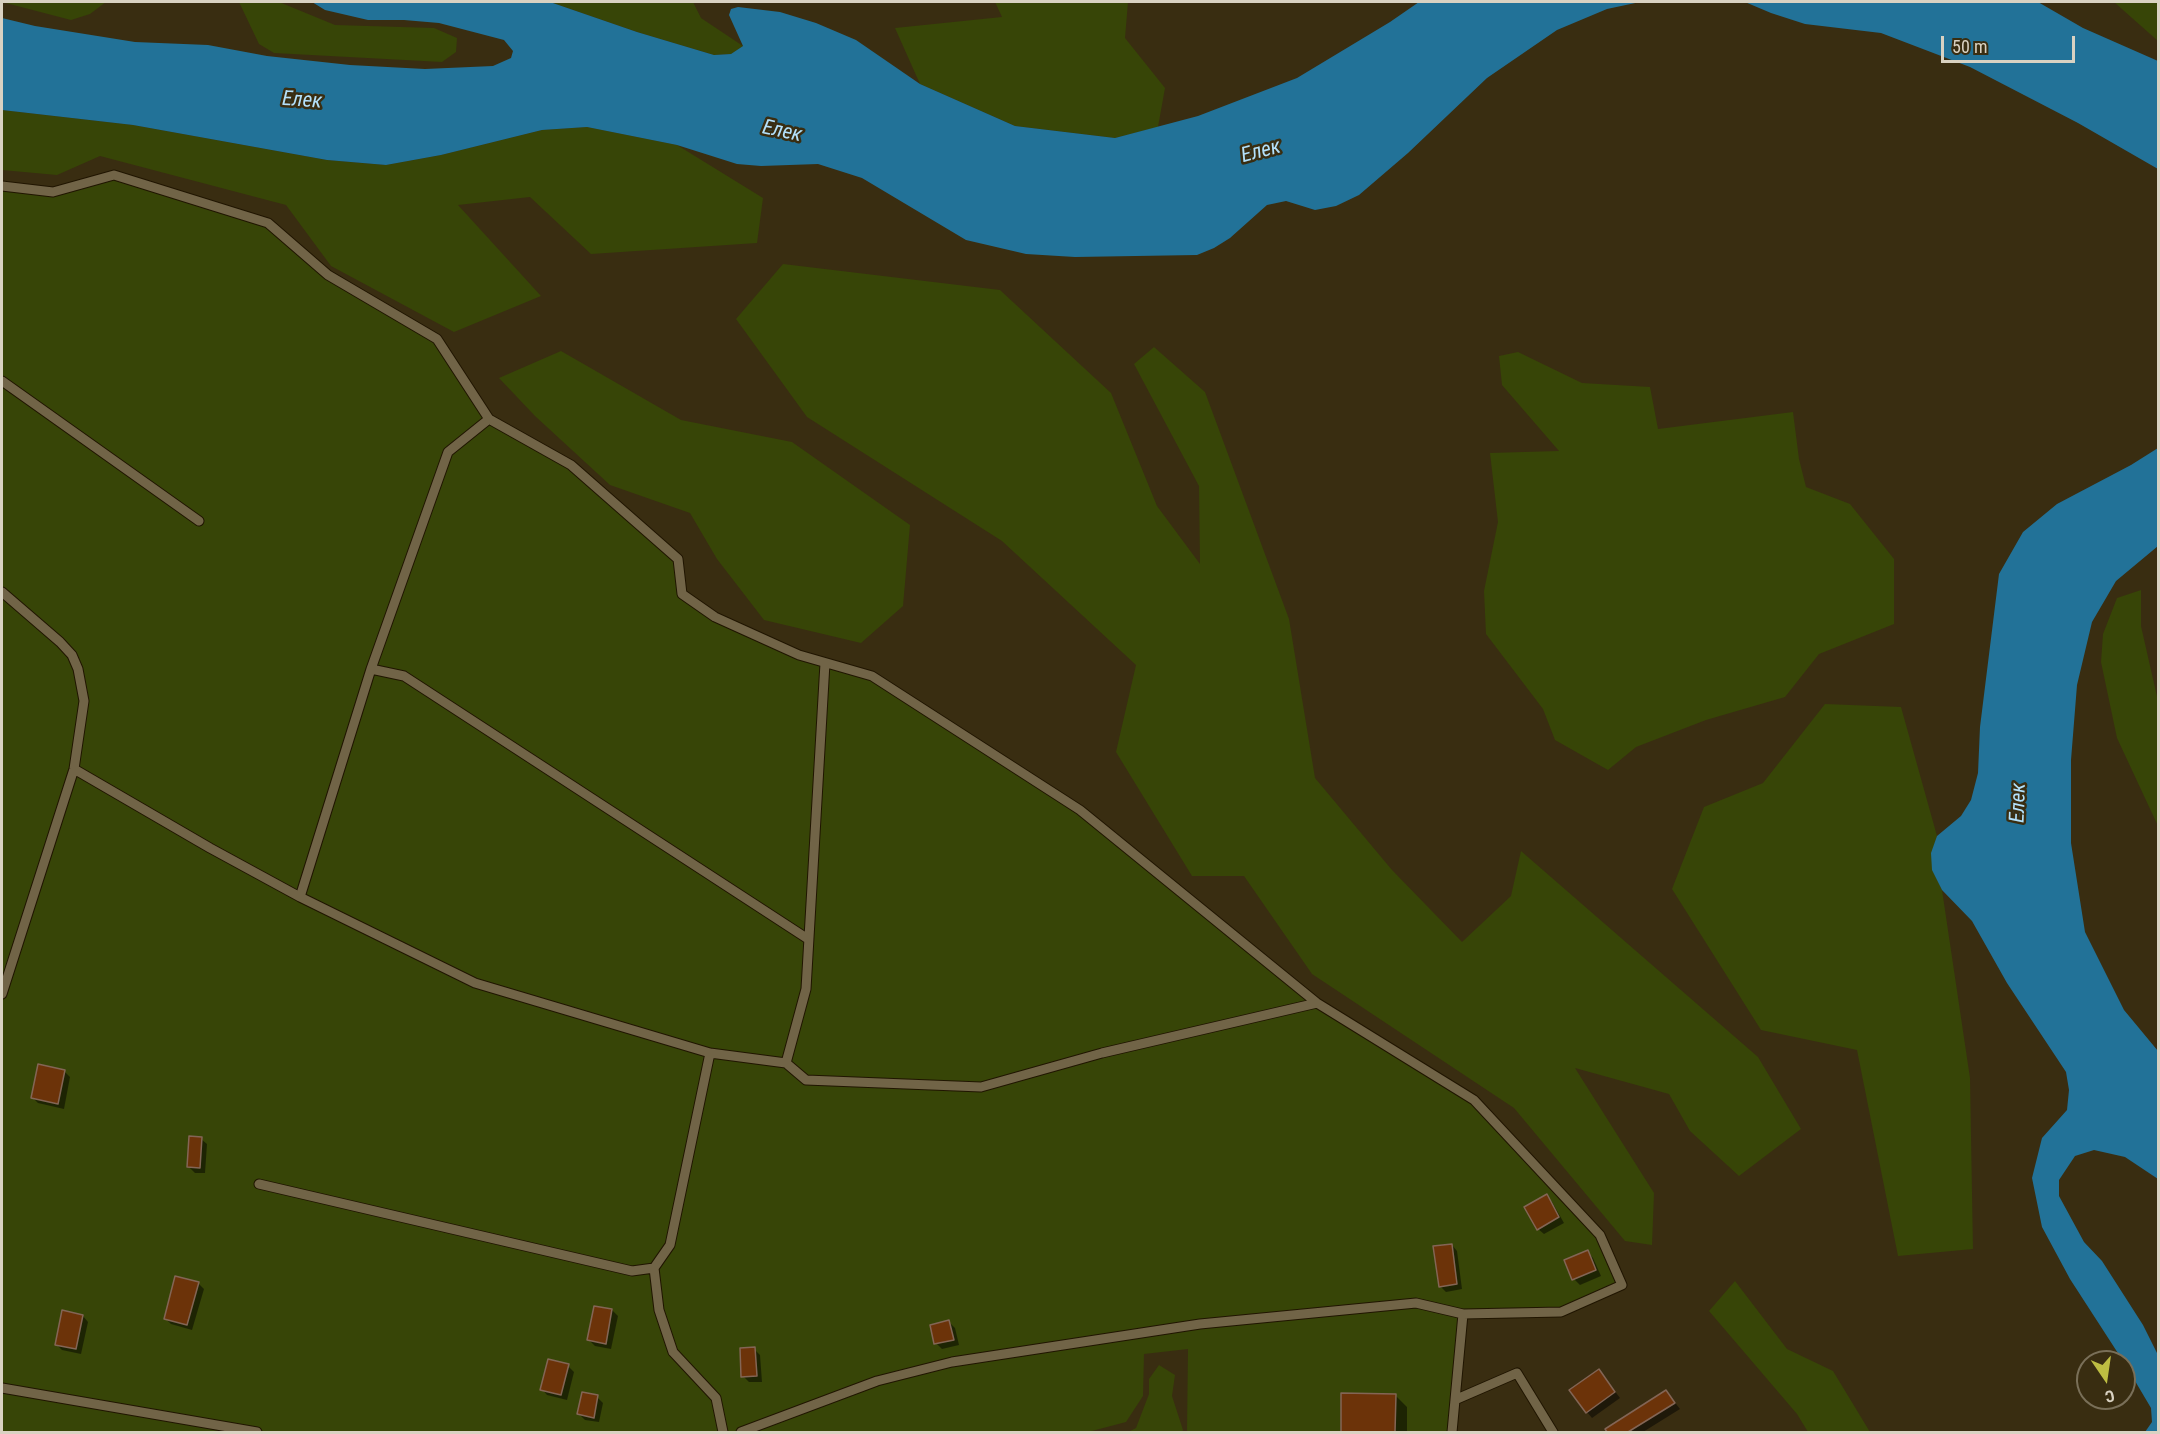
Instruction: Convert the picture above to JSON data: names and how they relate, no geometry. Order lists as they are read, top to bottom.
{
  "water": ["Елек"],
  "scale_bar": "50 m",
  "north": "bottom"
}
